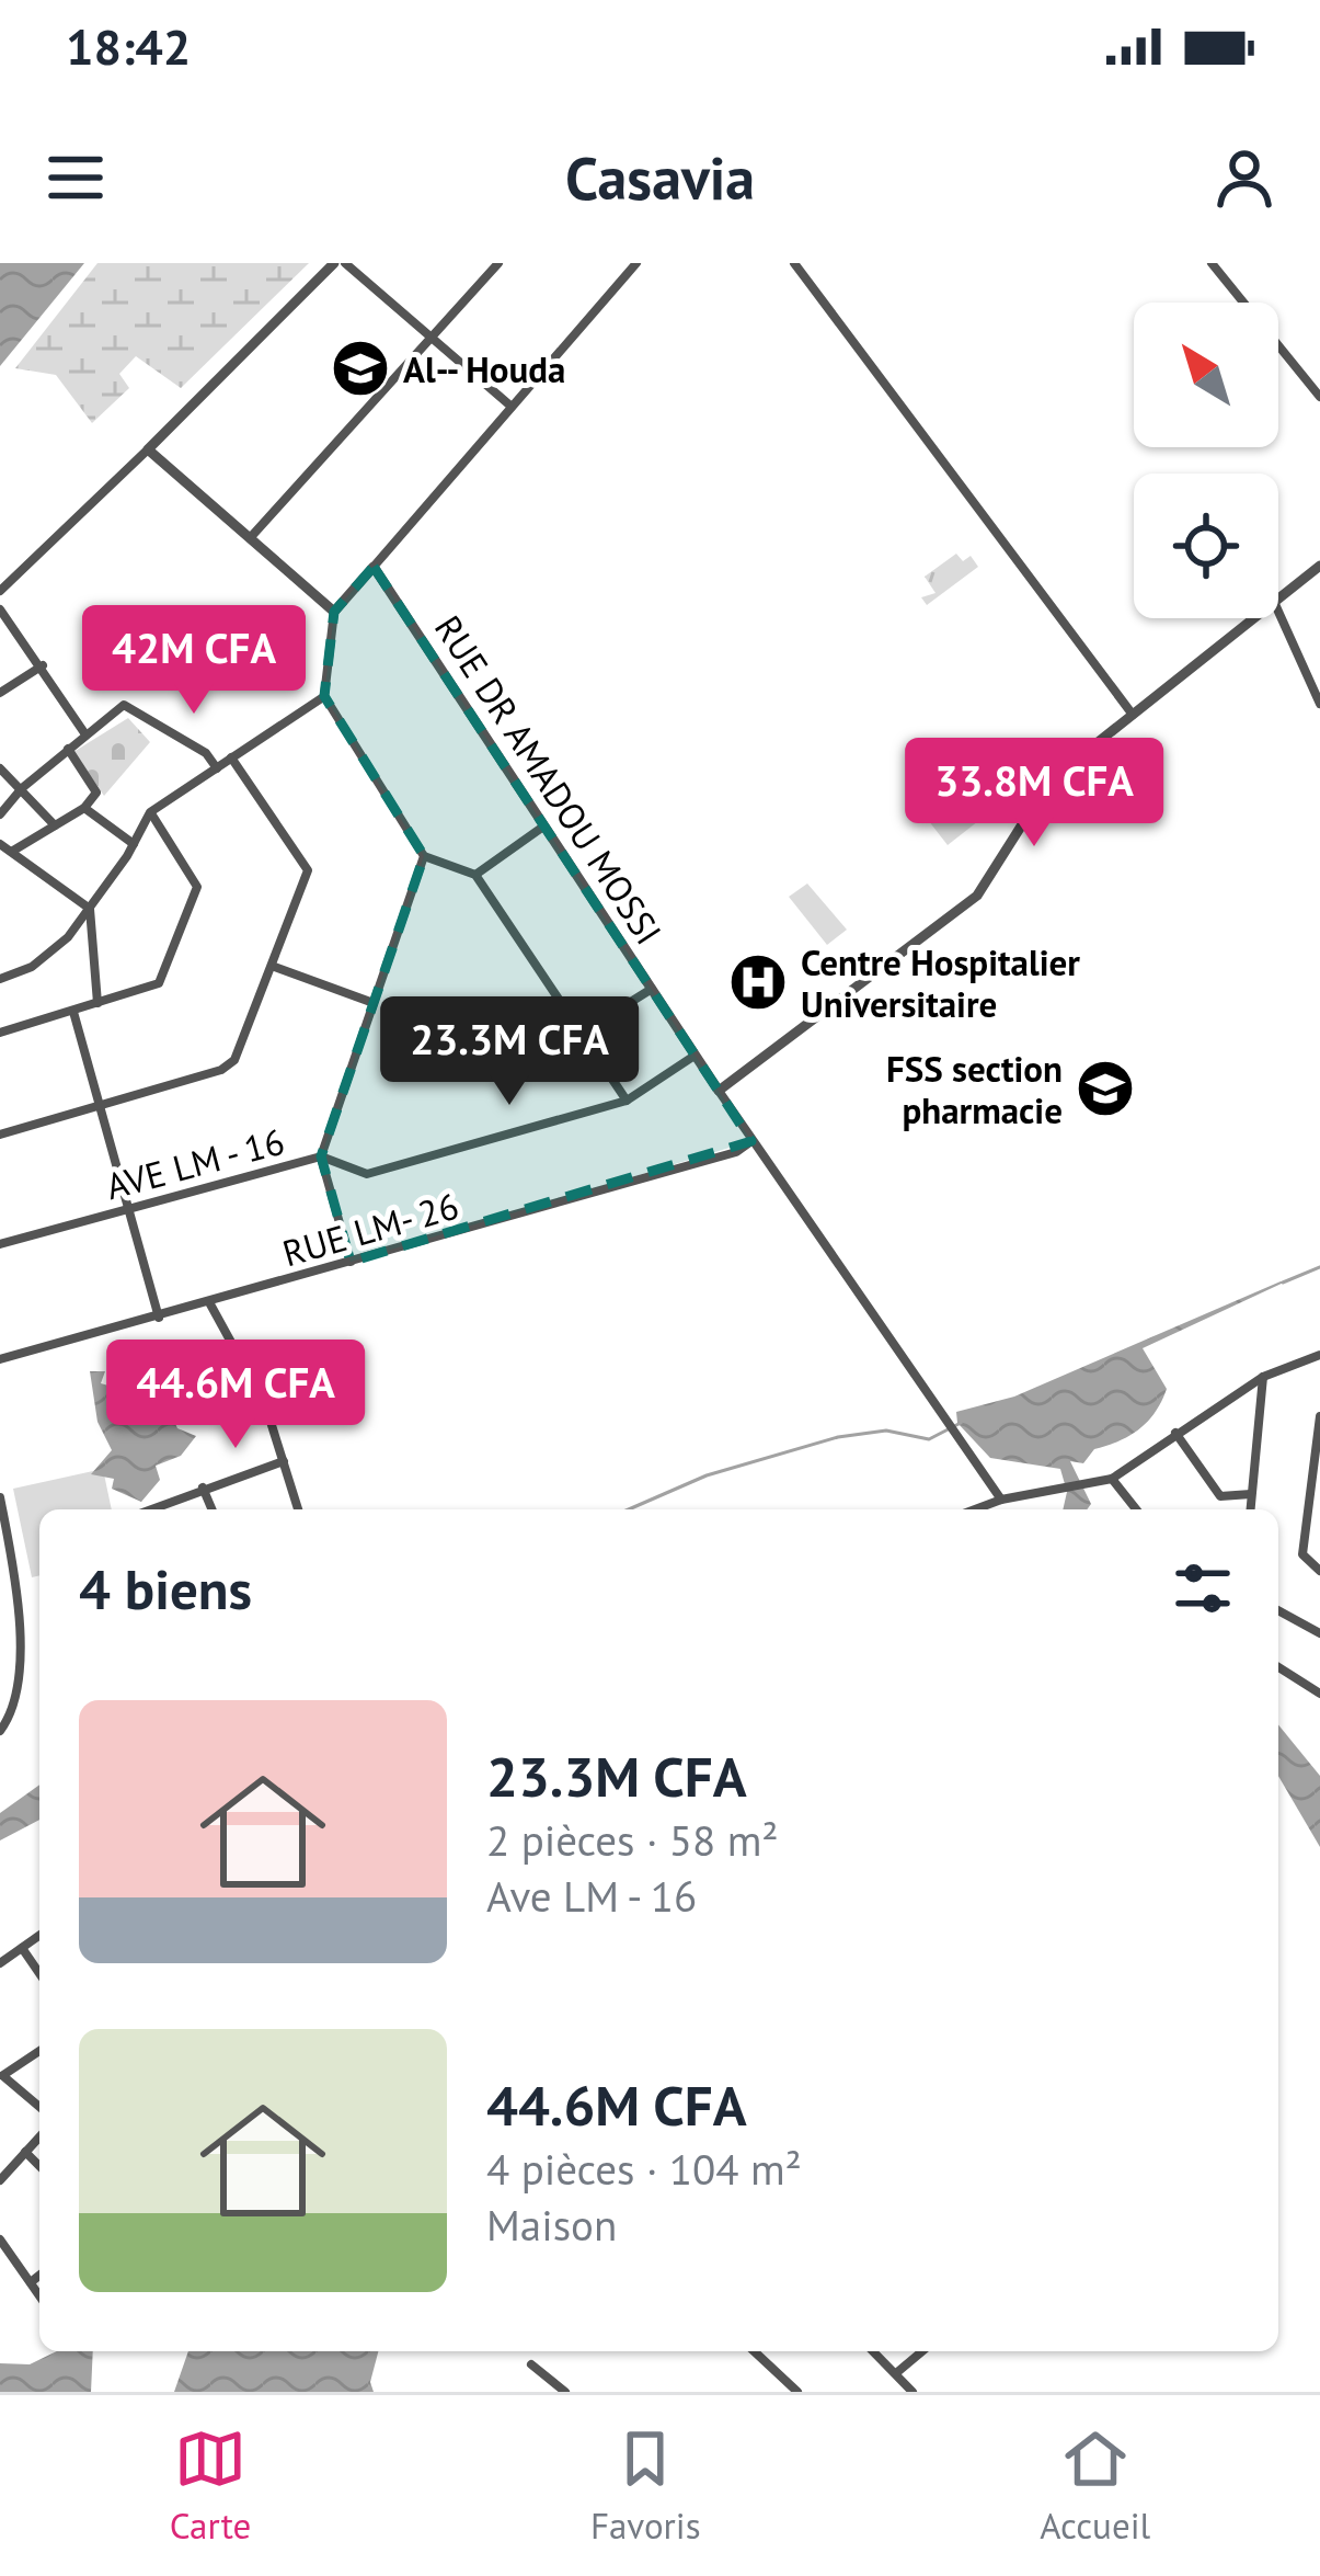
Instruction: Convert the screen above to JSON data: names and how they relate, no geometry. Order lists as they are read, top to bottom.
{
  "streets": {
    "street": ["RUE DR AMADOU MOSSI", "AVE LM - 16", "RUE LM- 26"]
  },
  "crossings": [
    ["RUE DR AMADOU MOSSI", "AVE LM - 16"]
  ],
  "places": {
    "school or university": ["Al-- Houda", "FSS section pharmacie"],
    "hospital": ["Centre Hospitalier Universitaire"]
  },
  "north": "top left",
  "page": {
    "status": "18:42",
    "header": "Casavia",
    "price": [
      "42M CFA",
      "33.8M CFA",
      "23.3M CFA",
      "44.6M CFA"
    ],
    "heading": "4 biens",
    "list": [
      {
        "name": "23.3M CFA",
        "note": "2 pièces · 58 m² · Ave LM - 16"
      },
      {
        "name": "44.6M CFA",
        "note": "4 pièces · 104 m² · Maison"
      }
    ],
    "tabs": ["Carte", "Favoris", "Accueil"]
  }
}
